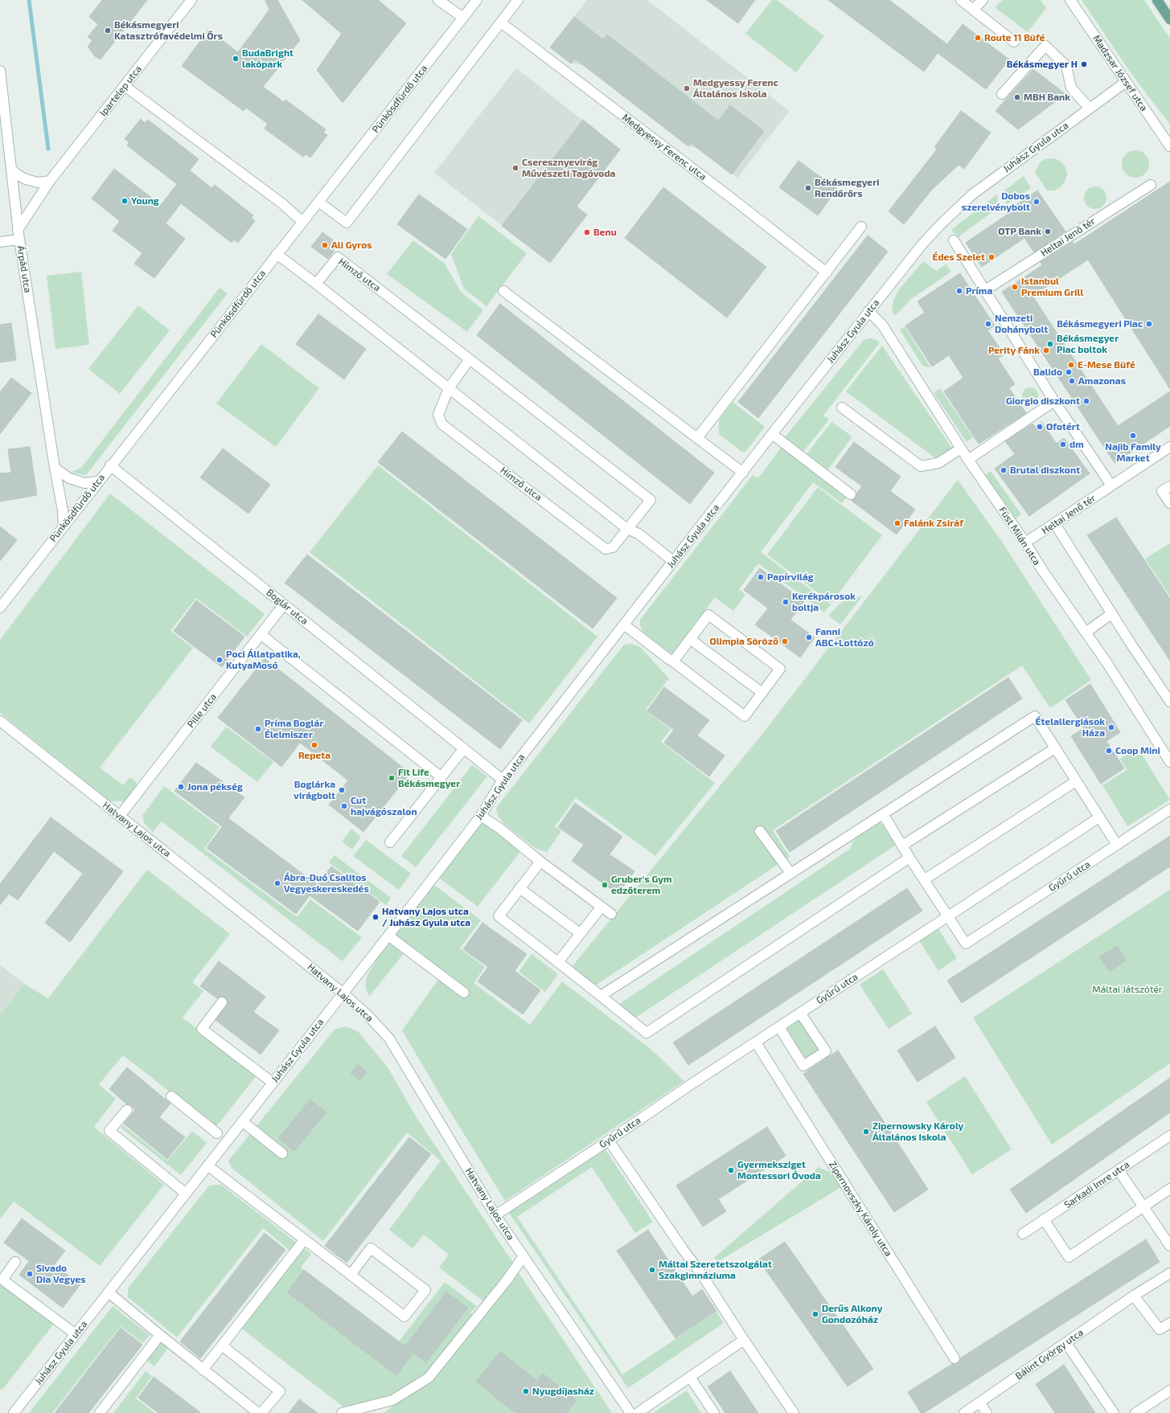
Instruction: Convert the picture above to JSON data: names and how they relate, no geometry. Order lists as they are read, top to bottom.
{
  "streets": {
    "street": [
      "Madzsar József utca",
      "Ipartelep utca",
      "Pünkösdfürdő utca",
      "Medgyessy Ferenc utca",
      "Juhász Gyula utca",
      "Heltai Jenő tér",
      "Árpád utca",
      "Hímző utca",
      "Füst Milán utca",
      "Boglár utca",
      "Pille utca",
      "Hatvany Lajos utca",
      "Gyűrű utca",
      "Sarkadi Imre utca",
      "Zipernovszky Károly utca",
      "Bálint György utca"
    ]
  },
  "crossings": [
    ["Madzsar József utca", "Juhász Gyula utca"],
    ["Ipartelep utca", "Árpád utca"],
    ["Pünkösdfürdő utca", "Árpád utca"],
    ["Pünkösdfürdő utca", "Boglár utca"],
    ["Juhász Gyula utca", "Füst Milán utca"],
    ["Juhász Gyula utca", "Boglár utca"],
    ["Juhász Gyula utca", "Hatvany Lajos utca"],
    ["Heltai Jenő tér", "Füst Milán utca"],
    ["Boglár utca", "Pille utca"],
    ["Pille utca", "Hatvany Lajos utca"],
    ["Hatvany Lajos utca", "Gyűrű utca"],
    ["Gyűrű utca", "Zipernovszky Károly utca"]
  ],
  "parks": ["Máltai Játszótér"],
  "places": [
    "Békásmegyeri Katasztrófavédelmi Őrs",
    "Route 11 Büfé",
    "BudaBright lakópark",
    "Békásmegyer H",
    "Medgyessy Ferenc Általános Iskola",
    "MBH Bank",
    "Cseresznyevirág Művészeti Tagóvoda",
    "Békásmegyeri Rendőrőrs",
    "Young",
    "Dobos szerelvénybolt",
    "OTP Bank",
    "Benu",
    "Ali Gyros",
    "Édes Szelet",
    "Istanbul Premium Grill",
    "Príma",
    "Nemzeti Dohánybolt",
    "Békásmegyeri Piac",
    "Békásmegyer Piac boltok",
    "Perity Fánk",
    "E-Mese Büfé",
    "Balido",
    "Amazonas",
    "Giorgio diszkont",
    "Ofotért",
    "Najib Family Market",
    "dm",
    "Brutal diszkont",
    "Falánk Zsiráf",
    "Papírvilág",
    "Kerékpárosok boltja",
    "Fanni ABC+Lottózó",
    "Olimpia Söröző",
    "Poci Állatpatika, KutyaMosó",
    "Ételallergiások Háza",
    "Príma Boglár Élelmiszer",
    "Repeta",
    "Coop Mini",
    "Fit Life Békásmegyer",
    "Jona pékség",
    "Boglárka virágbolt",
    "Cut hajvágószalon",
    "Ábra-Duó Csalitos Vegyeskereskedés",
    "Gruber's Gym edzőterem",
    "Hatvany Lajos utca / Juhász Gyula utca",
    "Zipernowsky Károly Általános Iskola",
    "Gyermeksziget Montessori Óvoda",
    "Máltai Szeretetszolgálat Szakgimnáziuma",
    "Sivado Dia Vegyes",
    "Derűs Alkony Gondozóház",
    "Nyugdíjasház"
  ]
}
